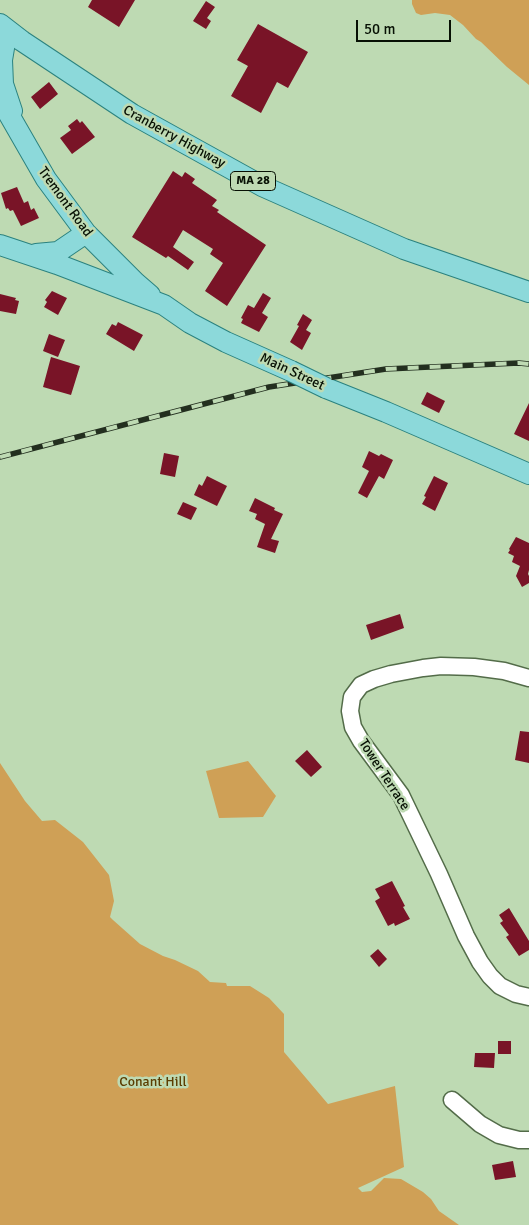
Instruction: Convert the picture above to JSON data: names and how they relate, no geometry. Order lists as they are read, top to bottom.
{
  "streets": {
    "main road": [
      "Cranberry Highway",
      "MA 28",
      "Tremont Road",
      "Main Street"
    ],
    "street": ["Tower Terrace"]
  },
  "crossings": [
    ["Cranberry Highway", "Tremont Road"],
    ["Tremont Road", "Main Street"]
  ],
  "parks": ["Conant Hill"],
  "scale_bar": "50 m"
}
